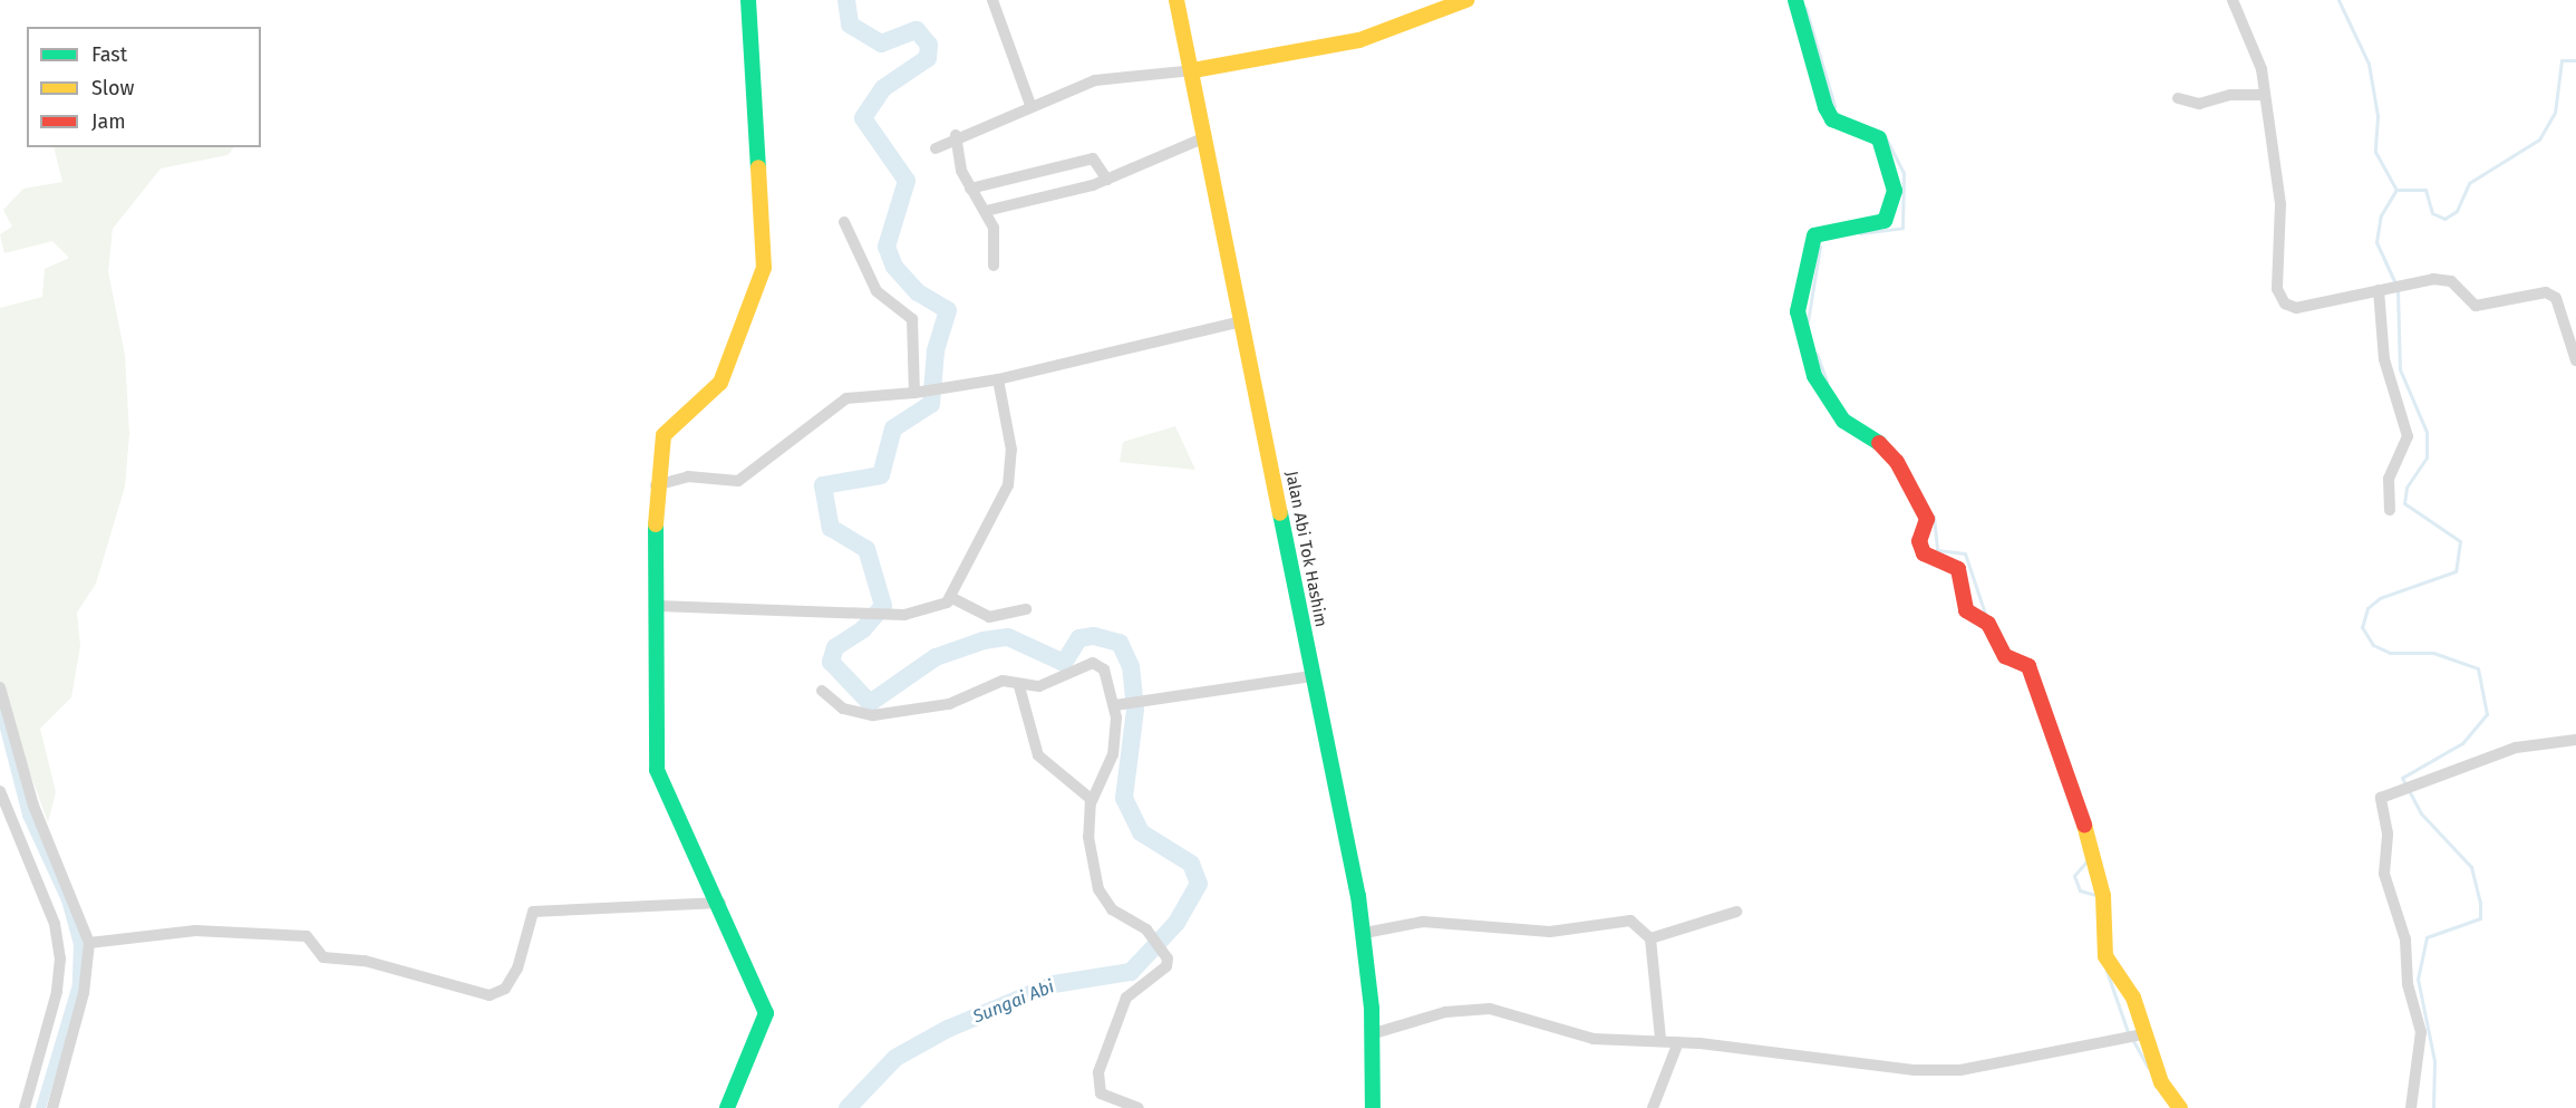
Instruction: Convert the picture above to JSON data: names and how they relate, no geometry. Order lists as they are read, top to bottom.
{
  "streets": {
    "street": ["Jalan Abi Tok Hashim"]
  },
  "water": ["Sungai Abi"],
  "legend": ["Fast", "Slow", "Jam"]
}
